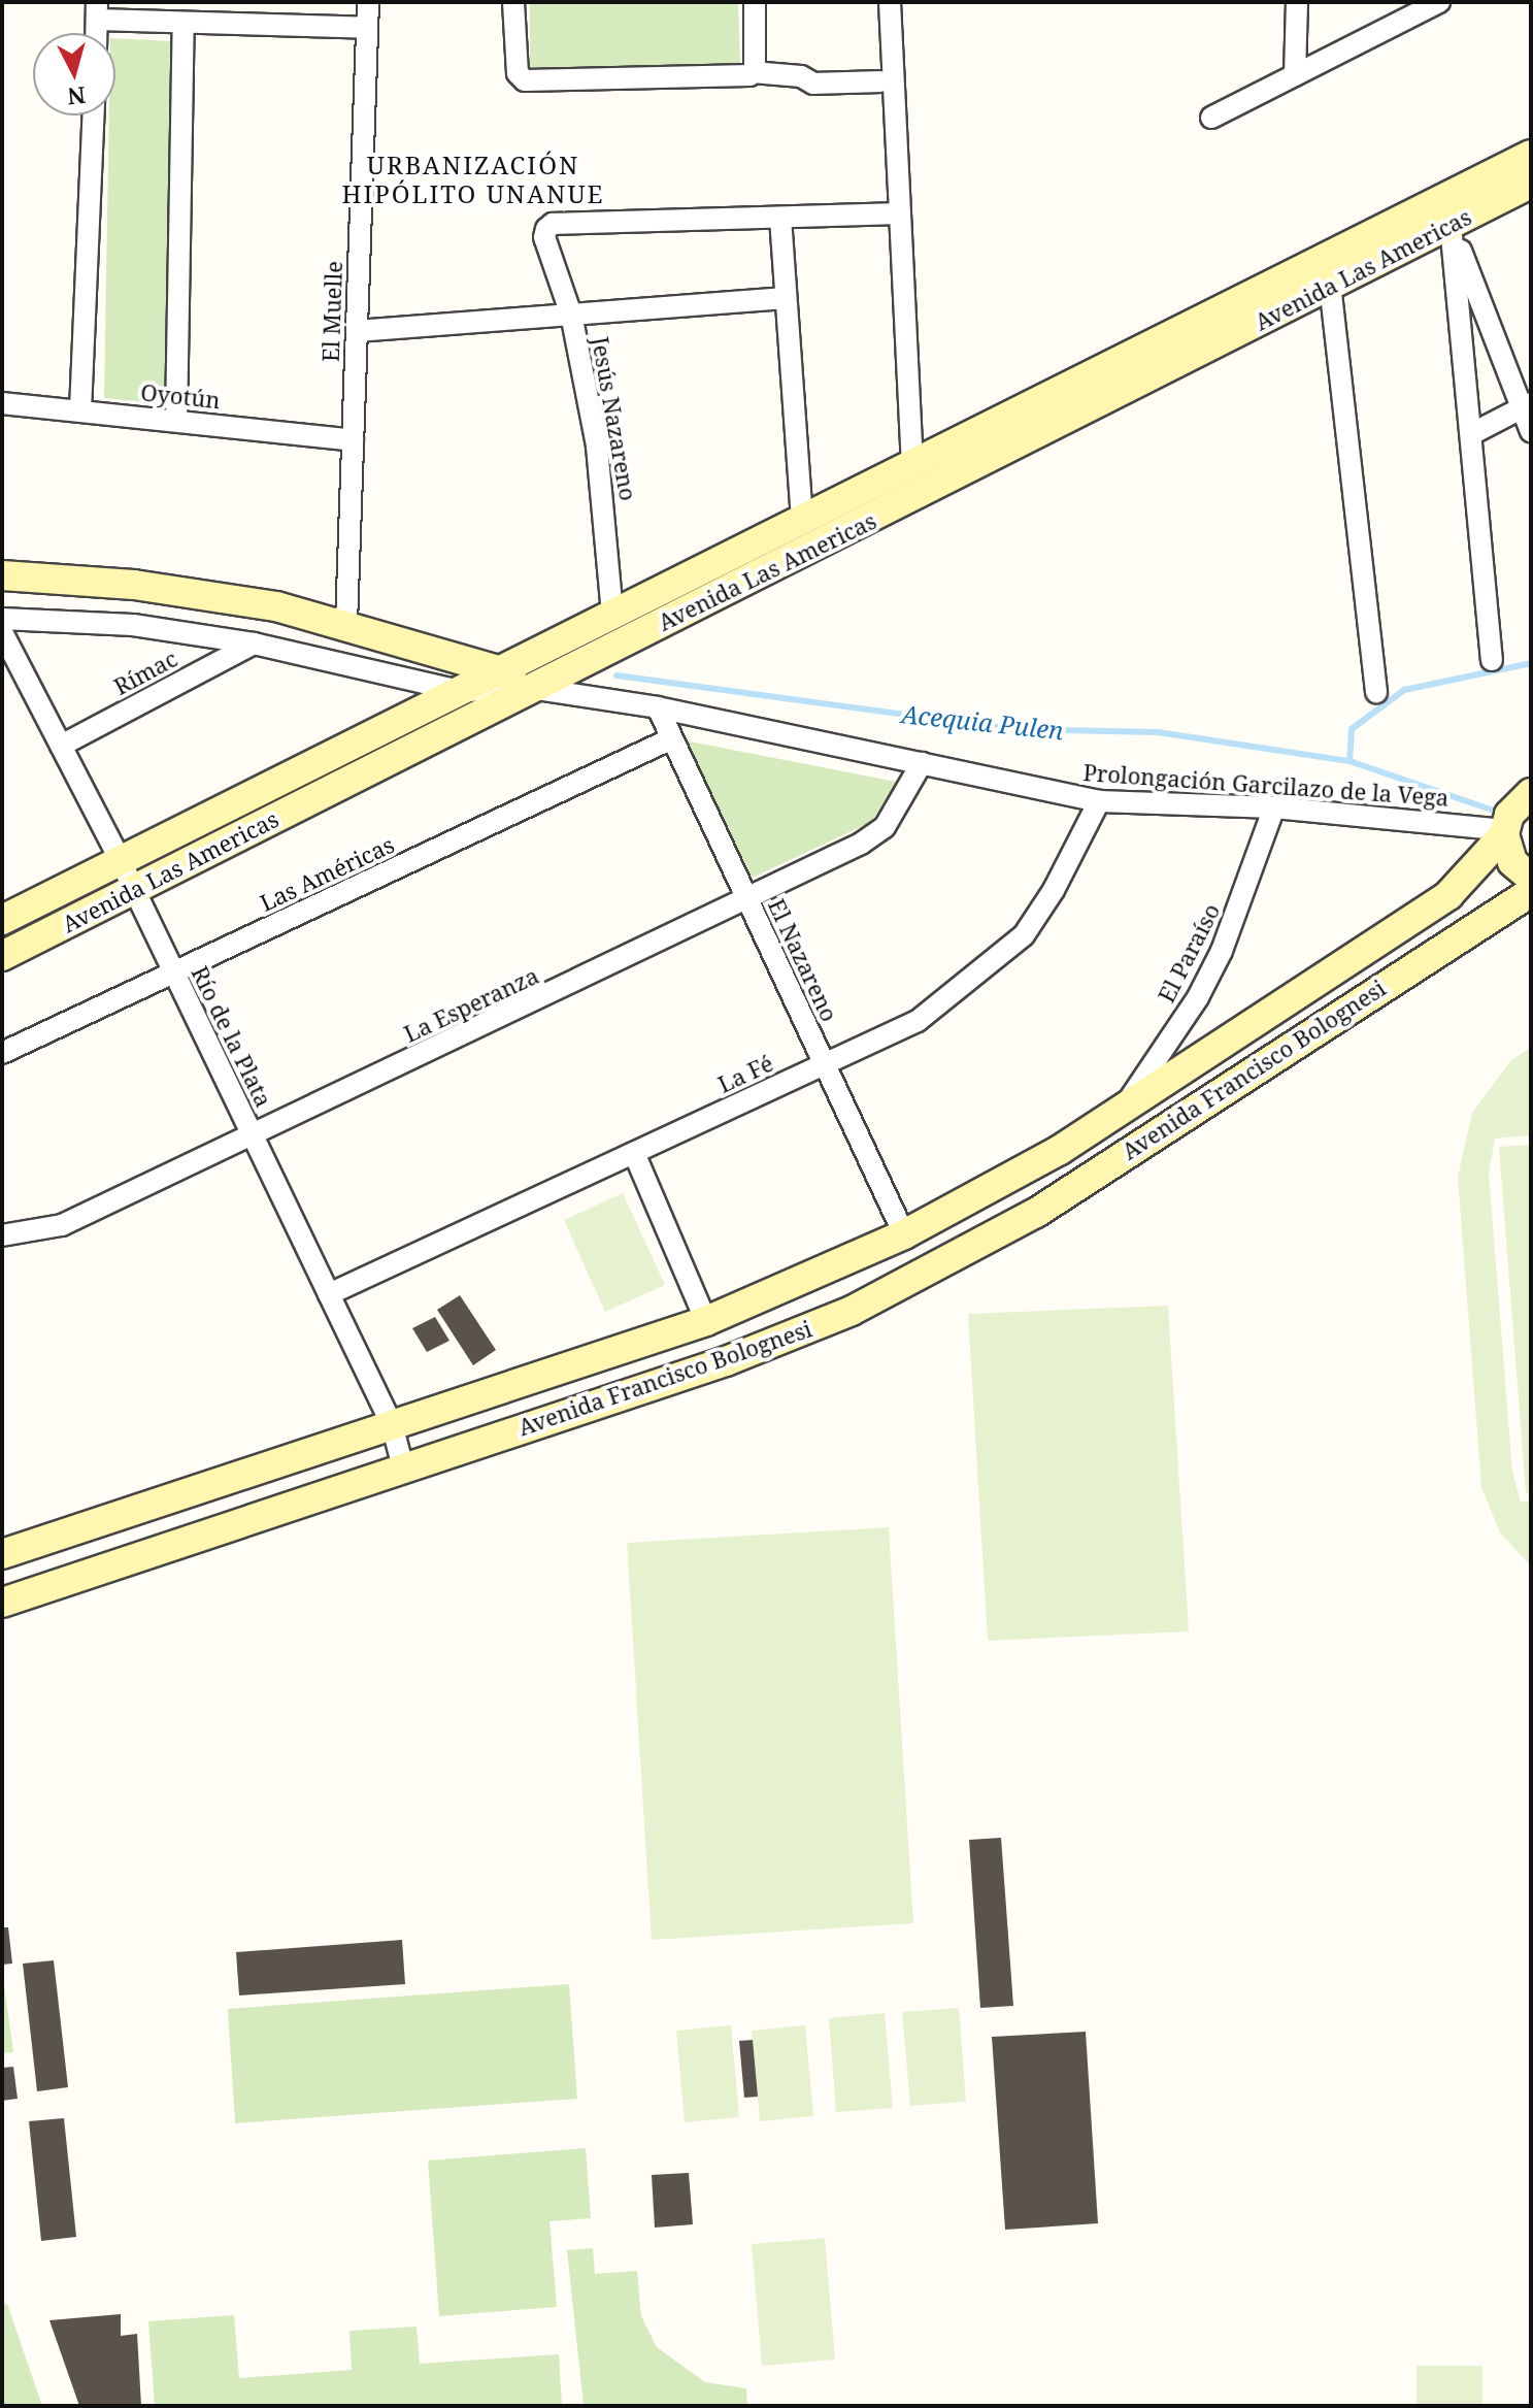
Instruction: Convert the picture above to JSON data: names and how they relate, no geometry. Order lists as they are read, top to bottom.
{
  "streets": {
    "street": [
      "Avenida Las Americas",
      "El Muelle",
      "Oyotún",
      "Jesús Nazareno",
      "Rímac",
      "Prolongación Garcilazo de la Vega",
      "Las Américas",
      "El Paraíso",
      "El Nazareno",
      "La Esperanza",
      "Río de la Plata",
      "Avenida Francisco Bolognesi",
      "La Fé"
    ]
  },
  "crossings": [
    ["Avenida Las Americas", "Jesús Nazareno"],
    ["Avenida Las Americas", "Prolongación Garcilazo de la Vega"],
    ["Avenida Las Americas", "Río de la Plata"],
    ["El Muelle", "Oyotún"],
    ["Rímac", "Prolongación Garcilazo de la Vega"],
    ["Rímac", "Río de la Plata"],
    ["Prolongación Garcilazo de la Vega", "El Paraíso"],
    ["Prolongación Garcilazo de la Vega", "El Nazareno"],
    ["Prolongación Garcilazo de la Vega", "La Esperanza"],
    ["Prolongación Garcilazo de la Vega", "Avenida Francisco Bolognesi"],
    ["Prolongación Garcilazo de la Vega", "La Fé"],
    ["Las Américas", "El Nazareno"],
    ["Las Américas", "Río de la Plata"],
    ["El Paraíso", "Avenida Francisco Bolognesi"],
    ["El Nazareno", "La Esperanza"],
    ["El Nazareno", "Avenida Francisco Bolognesi"],
    ["El Nazareno", "La Fé"],
    ["La Esperanza", "Río de la Plata"],
    ["Río de la Plata", "Avenida Francisco Bolognesi"],
    ["Río de la Plata", "La Fé"]
  ],
  "districts": ["URBANIZACIÓN HIPÓLITO UNANUE"],
  "water": ["Acequia Pulen"],
  "north": "bottom"
}
